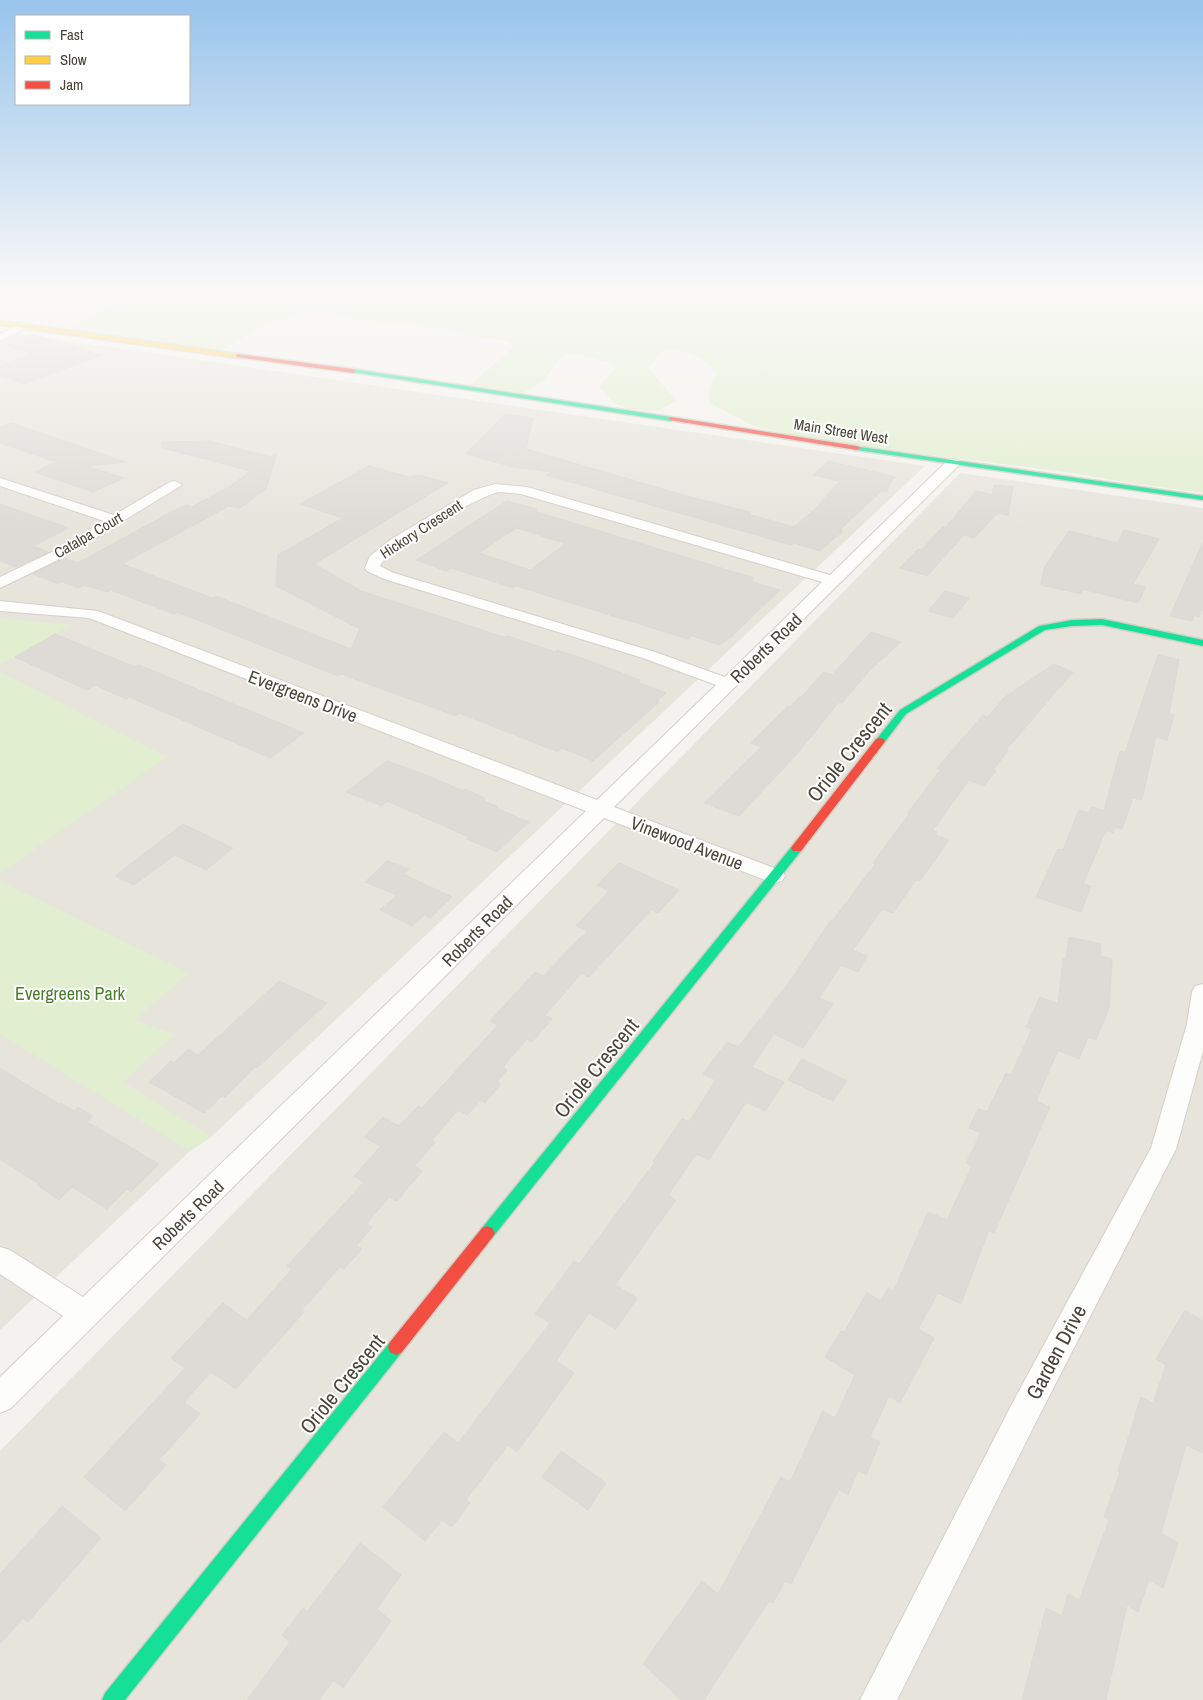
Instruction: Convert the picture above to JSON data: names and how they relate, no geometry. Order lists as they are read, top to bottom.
{
  "streets": {
    "main road": ["Main Street West", "Oriole Crescent"],
    "street": [
      "Hickory Crescent",
      "Catalpa Court",
      "Roberts Road",
      "Evergreens Drive",
      "Vinewood Avenue",
      "Garden Drive"
    ]
  },
  "crossings": [
    ["Main Street West", "Roberts Road"],
    ["Hickory Crescent", "Roberts Road"],
    ["Roberts Road", "Evergreens Drive"],
    ["Roberts Road", "Vinewood Avenue"],
    ["Evergreens Drive", "Vinewood Avenue"],
    ["Oriole Crescent", "Vinewood Avenue"]
  ],
  "parks": ["Evergreens Park"],
  "legend": ["Fast", "Slow", "Jam"]
}
